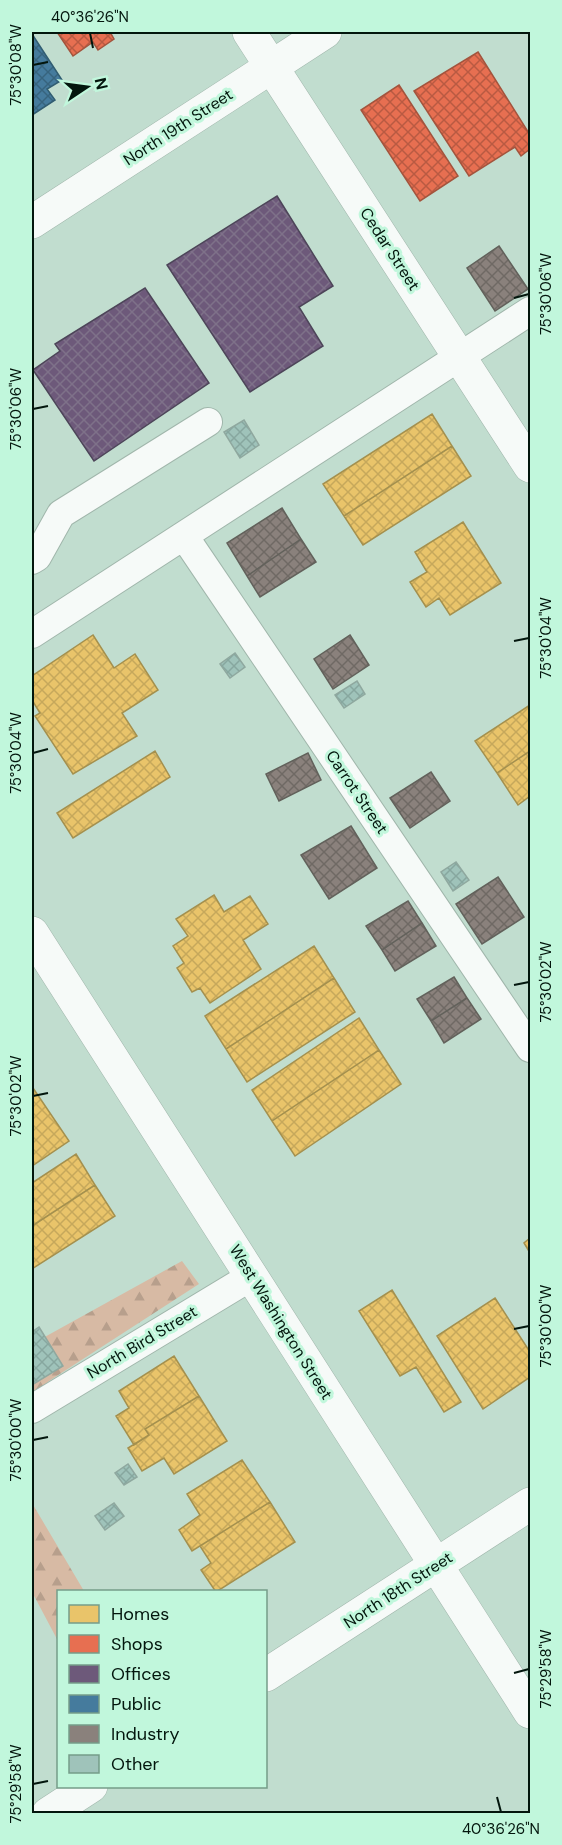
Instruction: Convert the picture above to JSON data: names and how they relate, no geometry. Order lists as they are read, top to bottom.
{
  "streets": {
    "street": [
      "North 19th Street",
      "Cedar Street",
      "West Washington Street",
      "North 18th Street"
    ],
    "lane": ["Carrot Street", "North Bird Street"]
  },
  "crossings": [
    ["North 19th Street", "Cedar Street"],
    ["West Washington Street", "North Bird Street"],
    ["West Washington Street", "North 18th Street"]
  ],
  "legend": [
    "Homes",
    "Shops",
    "Offices",
    "Public",
    "Industry",
    "Other"
  ],
  "north": "right",
  "coordinates": [
    "40°36'26\"N",
    "75°30'08\"W",
    "75°30'06\"W",
    "75°30'04\"W",
    "75°30'02\"W",
    "75°30'00\"W",
    "75°29'58\"W"
  ]
}
